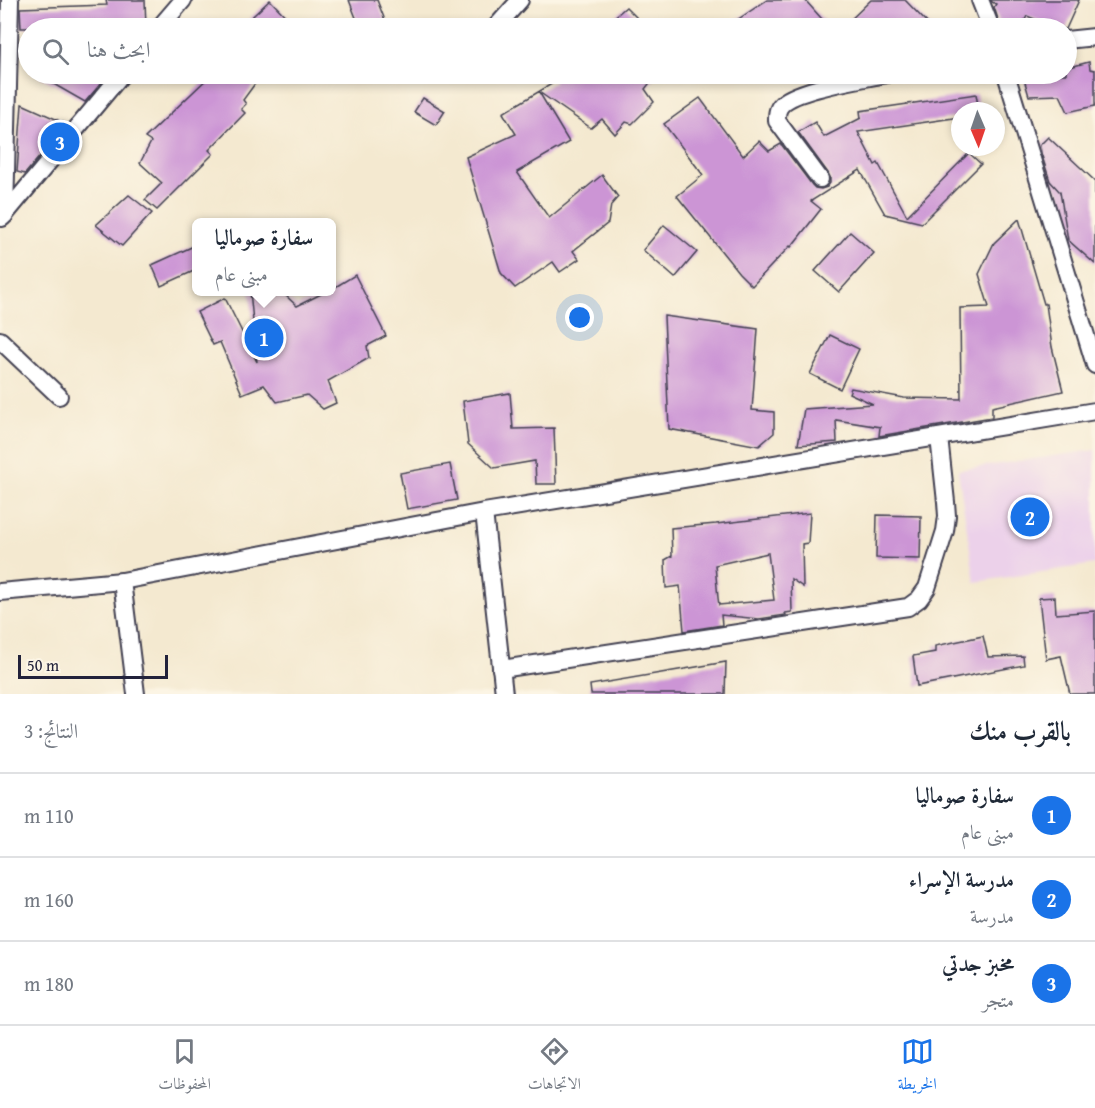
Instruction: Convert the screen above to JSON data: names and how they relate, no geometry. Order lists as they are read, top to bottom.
{
  "scale_bar": "50 m",
  "north": "bottom",
  "page": {
    "search": "ابحث هنا",
    "pins": ["3", "1", "2"],
    "popup": ["سفارة صوماليا", "مبنى عام"],
    "scale": "50 m",
    "heading": ["بالقرب منك", "النتائج: 3"],
    "list": [
      {
        "mark": "1",
        "name": "سفارة صوماليا",
        "note": "مبنى عام",
        "value": "110 m"
      },
      {
        "mark": "2",
        "name": "مدرسة الإسراء",
        "note": "مدرسة",
        "value": "160 m"
      },
      {
        "mark": "3",
        "name": "مخبز جدتي",
        "note": "متجر",
        "value": "180 m"
      }
    ],
    "nav": ["الخريطة", "الاتجاهات", "المحفوظات"]
  }
}
